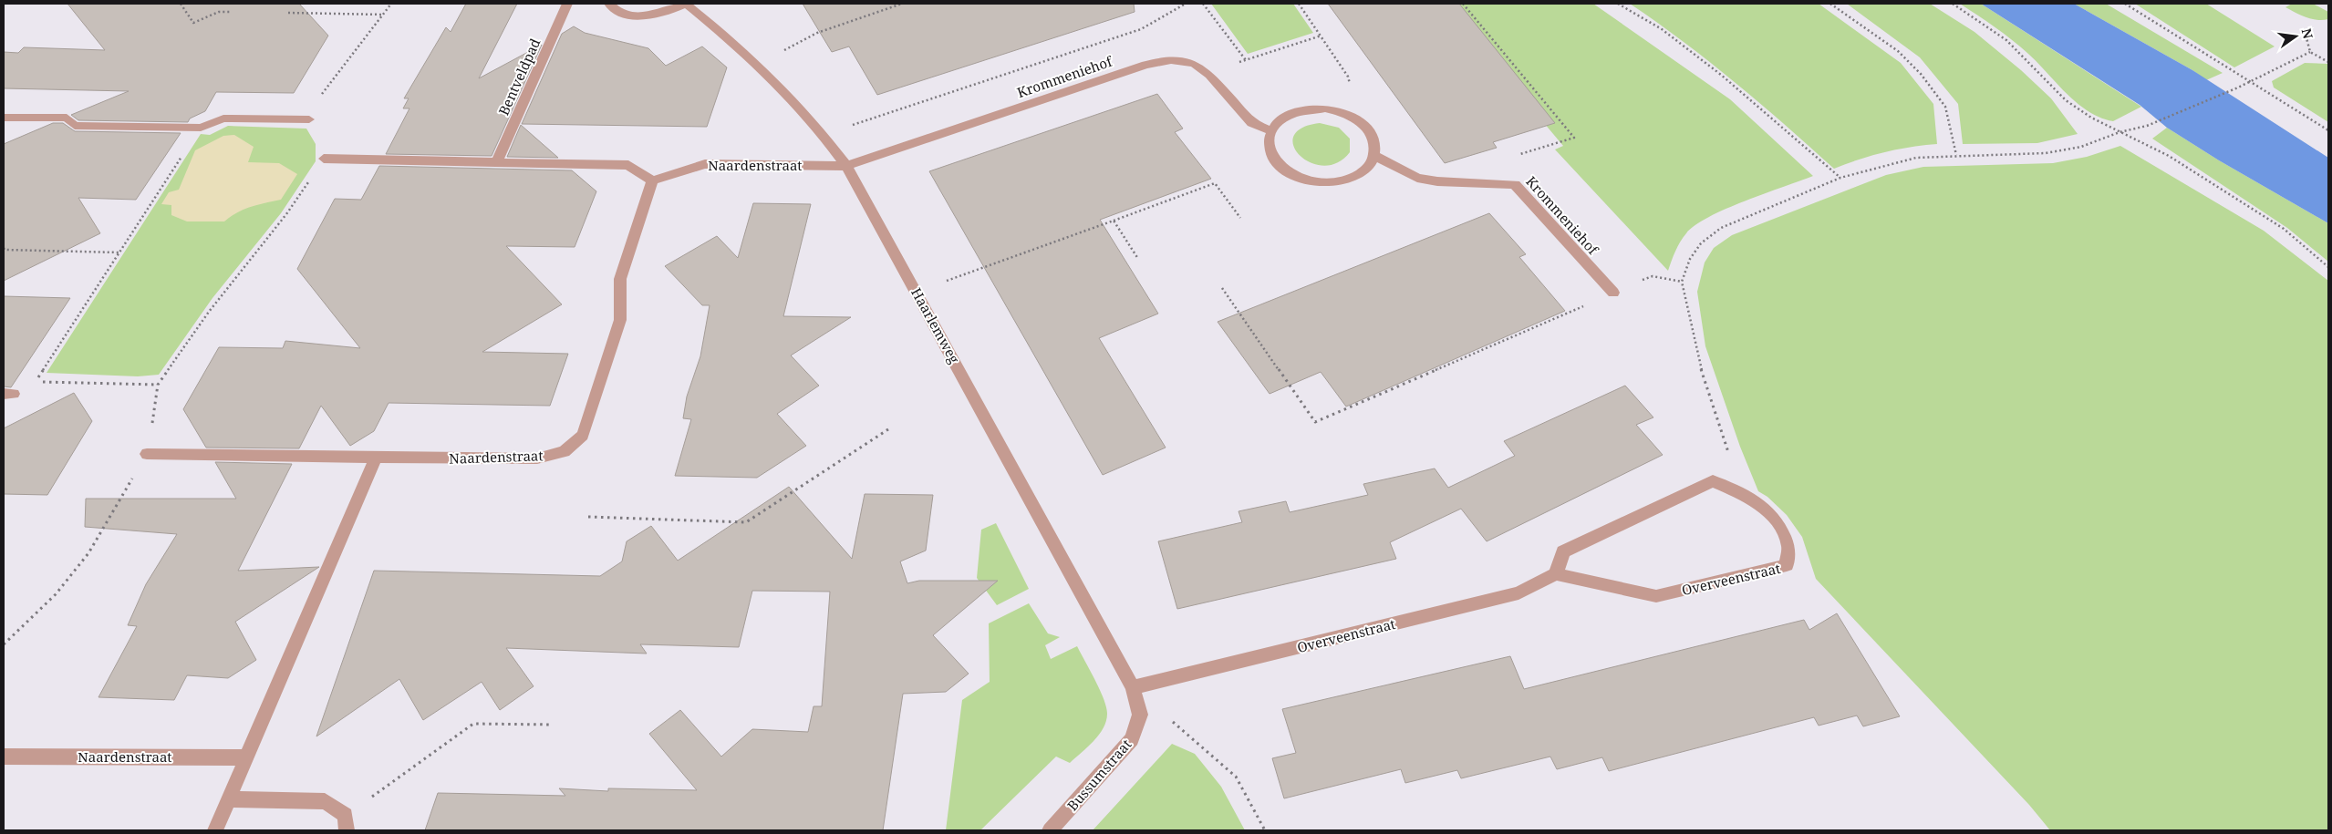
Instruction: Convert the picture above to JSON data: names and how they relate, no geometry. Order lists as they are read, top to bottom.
{
  "streets": {
    "street": [
      "Bentveldpad",
      "Krommeniehof",
      "Naardenstraat",
      "Haarlemweg",
      "Overveenstraat",
      "Bussumstraat"
    ]
  },
  "crossings": [
    ["Krommeniehof", "Naardenstraat"],
    ["Krommeniehof", "Haarlemweg"],
    ["Naardenstraat", "Haarlemweg"],
    ["Haarlemweg", "Overveenstraat"],
    ["Haarlemweg", "Bussumstraat"],
    ["Overveenstraat", "Bussumstraat"]
  ],
  "north": "right"
}
